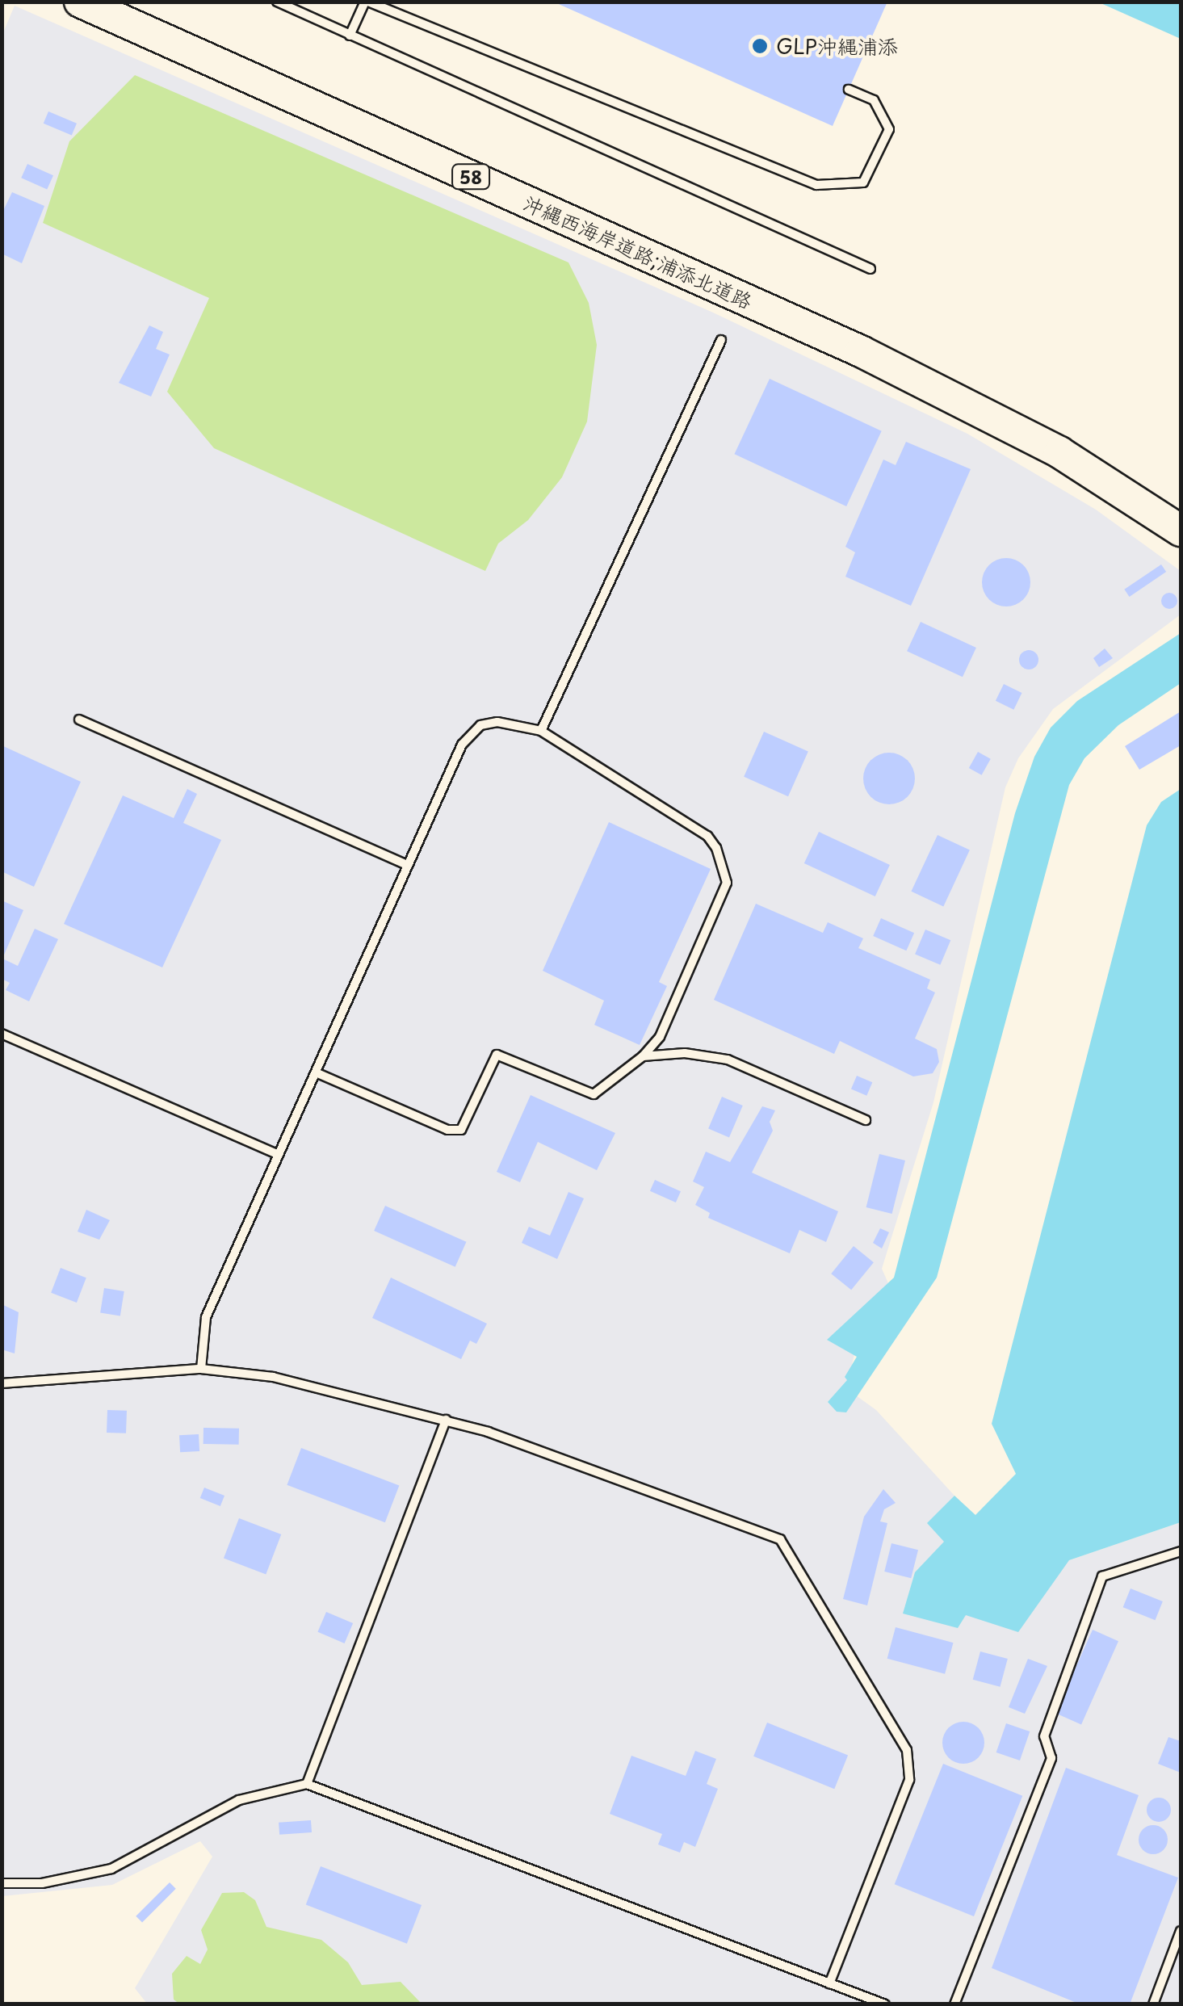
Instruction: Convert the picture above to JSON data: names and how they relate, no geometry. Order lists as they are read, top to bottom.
{
  "streets": {
    "highway": ["58", "沖縄西海岸道路;浦添北道路"]
  },
  "places": ["GLP沖縄浦添"]
}
